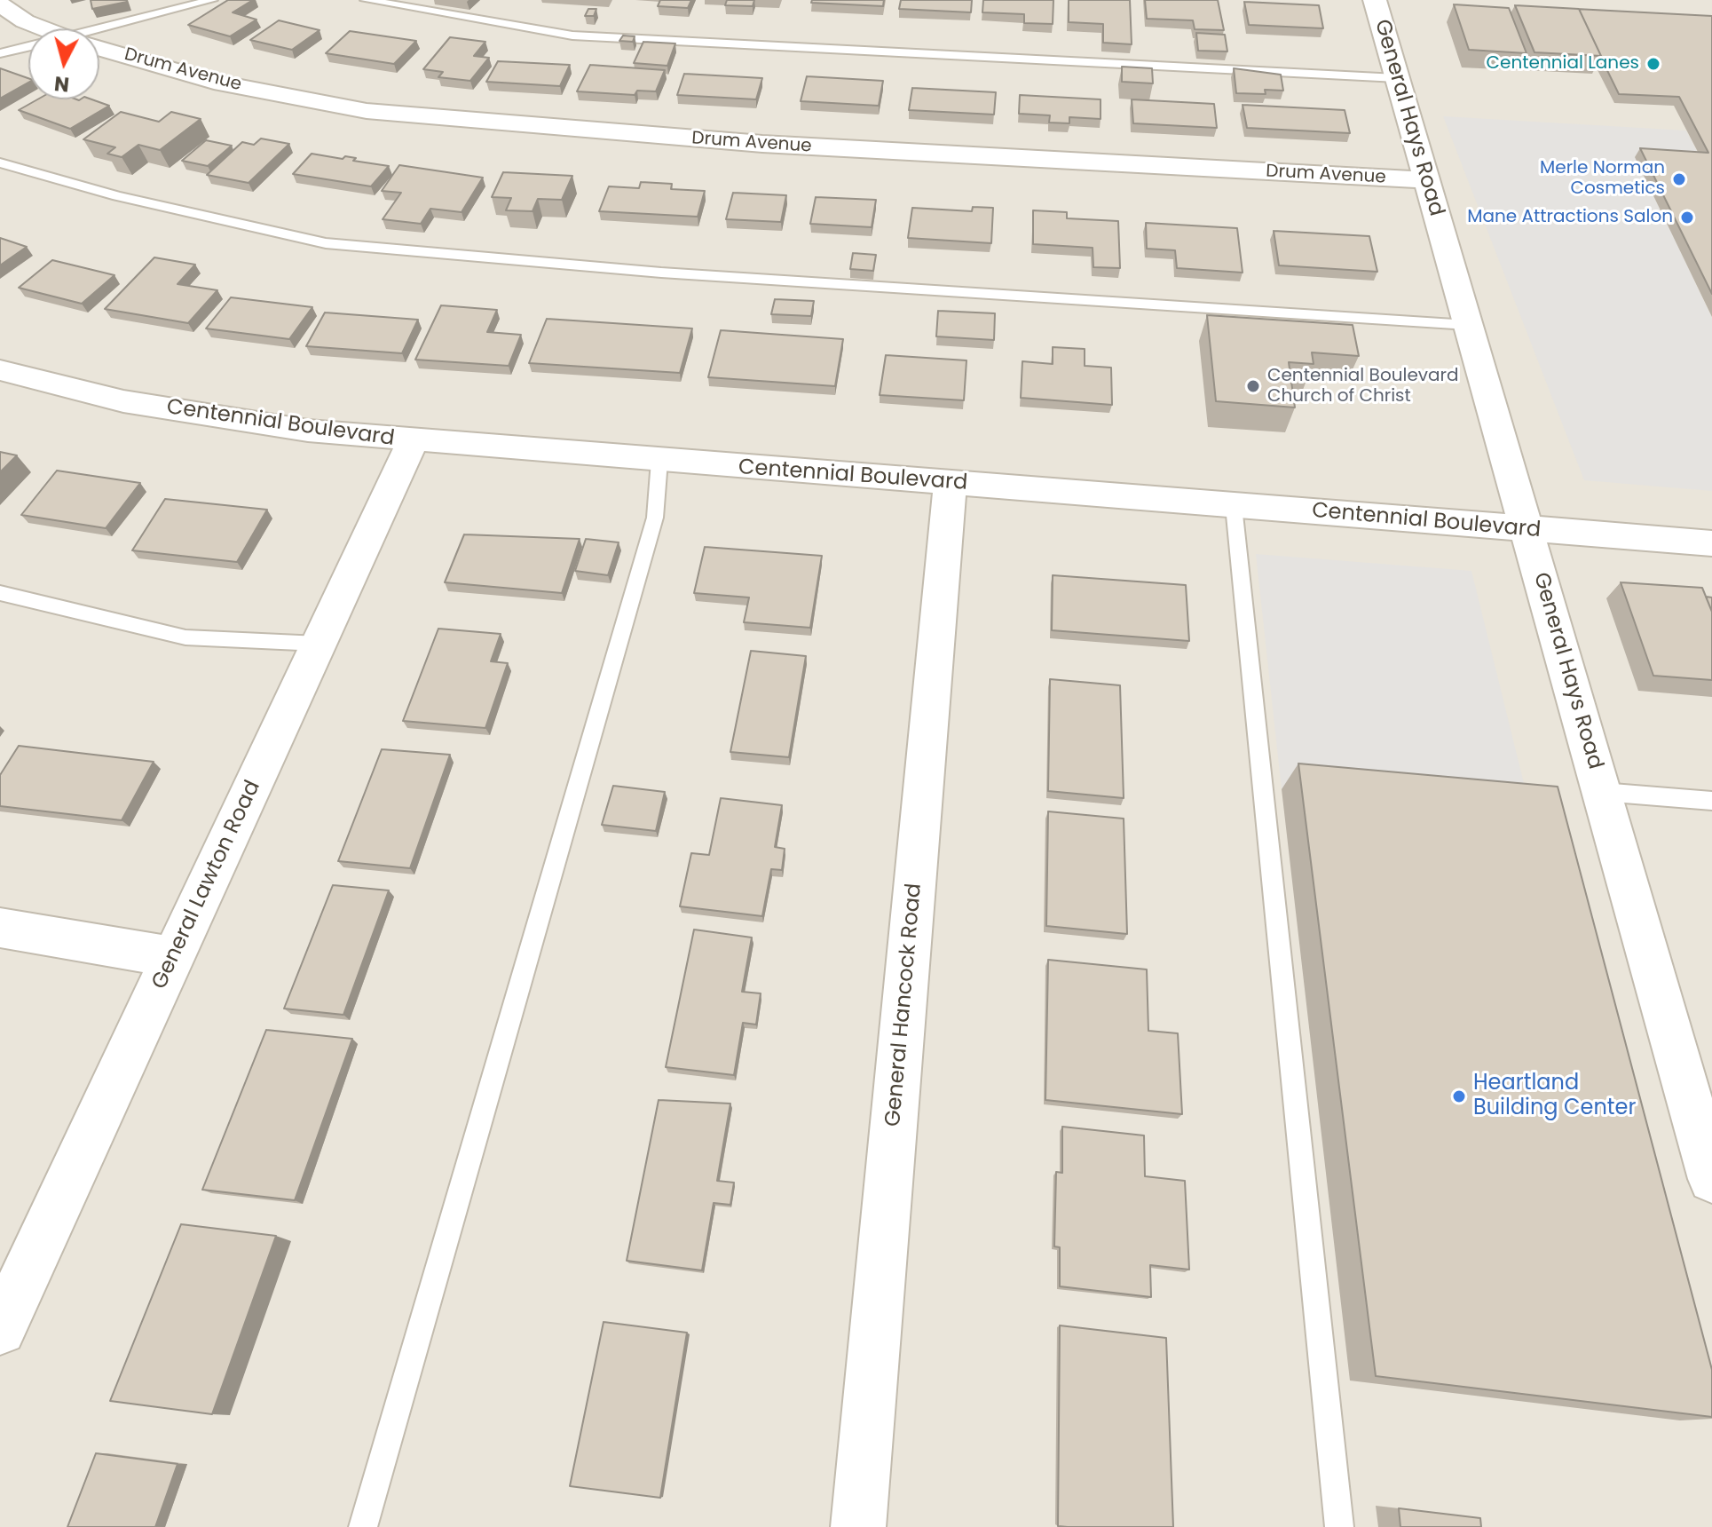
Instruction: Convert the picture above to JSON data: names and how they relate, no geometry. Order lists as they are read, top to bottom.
{
  "streets": {
    "street": [
      "Drum Avenue",
      "General Hays Road",
      "Centennial Boulevard",
      "General Lawton Road",
      "General Hancock Road"
    ]
  },
  "crossings": [
    ["Drum Avenue", "General Hays Road"],
    ["General Hays Road", "Centennial Boulevard"],
    ["Centennial Boulevard", "General Lawton Road"],
    ["Centennial Boulevard", "General Hancock Road"]
  ],
  "places": [
    "Centennial Lanes",
    "Merle Norman Cosmetics",
    "Mane Attractions Salon",
    "Centennial Boulevard Church of Christ",
    "Heartland Building Center"
  ],
  "north": "bottom"
}
